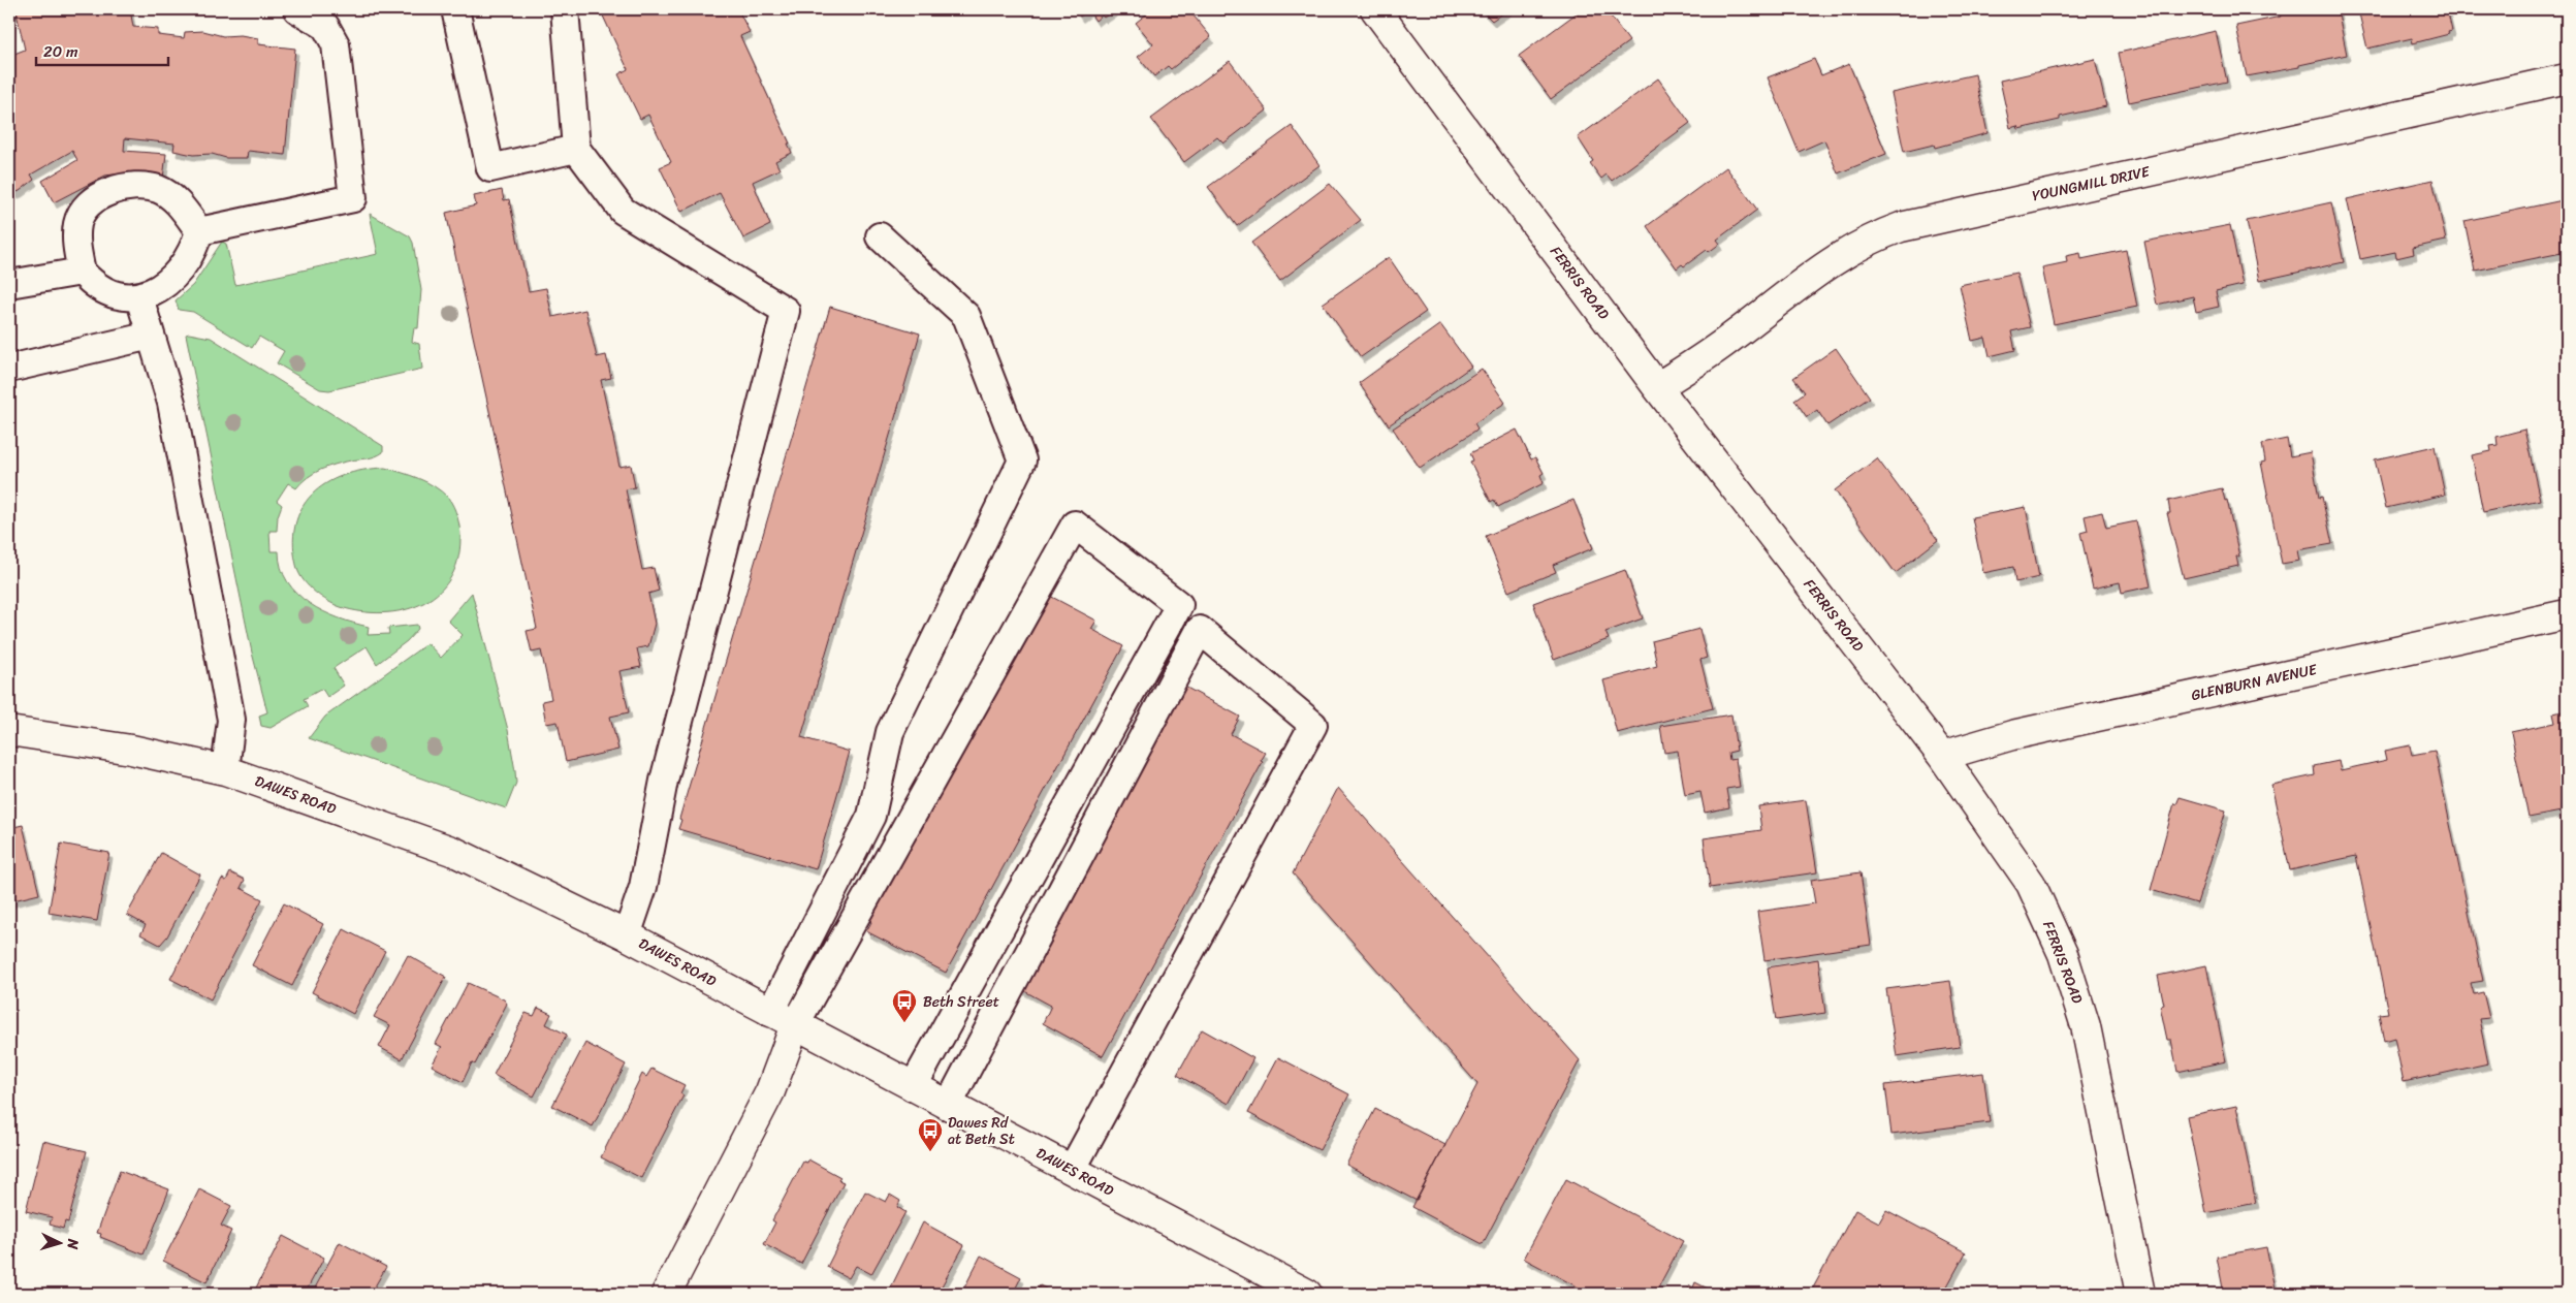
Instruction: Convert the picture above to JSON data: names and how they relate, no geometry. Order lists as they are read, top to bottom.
{
  "streets": {
    "street": [
      "YOUNGMILL DRIVE",
      "FERRIS ROAD",
      "GLENBURN AVENUE",
      "DAWES ROAD"
    ]
  },
  "crossings": [
    ["YOUNGMILL DRIVE", "FERRIS ROAD"],
    ["FERRIS ROAD", "GLENBURN AVENUE"]
  ],
  "places": {
    "bus stop": ["Beth Street", "Dawes Rd at Beth St"]
  },
  "scale_bar": "20 m",
  "north": "right"
}
